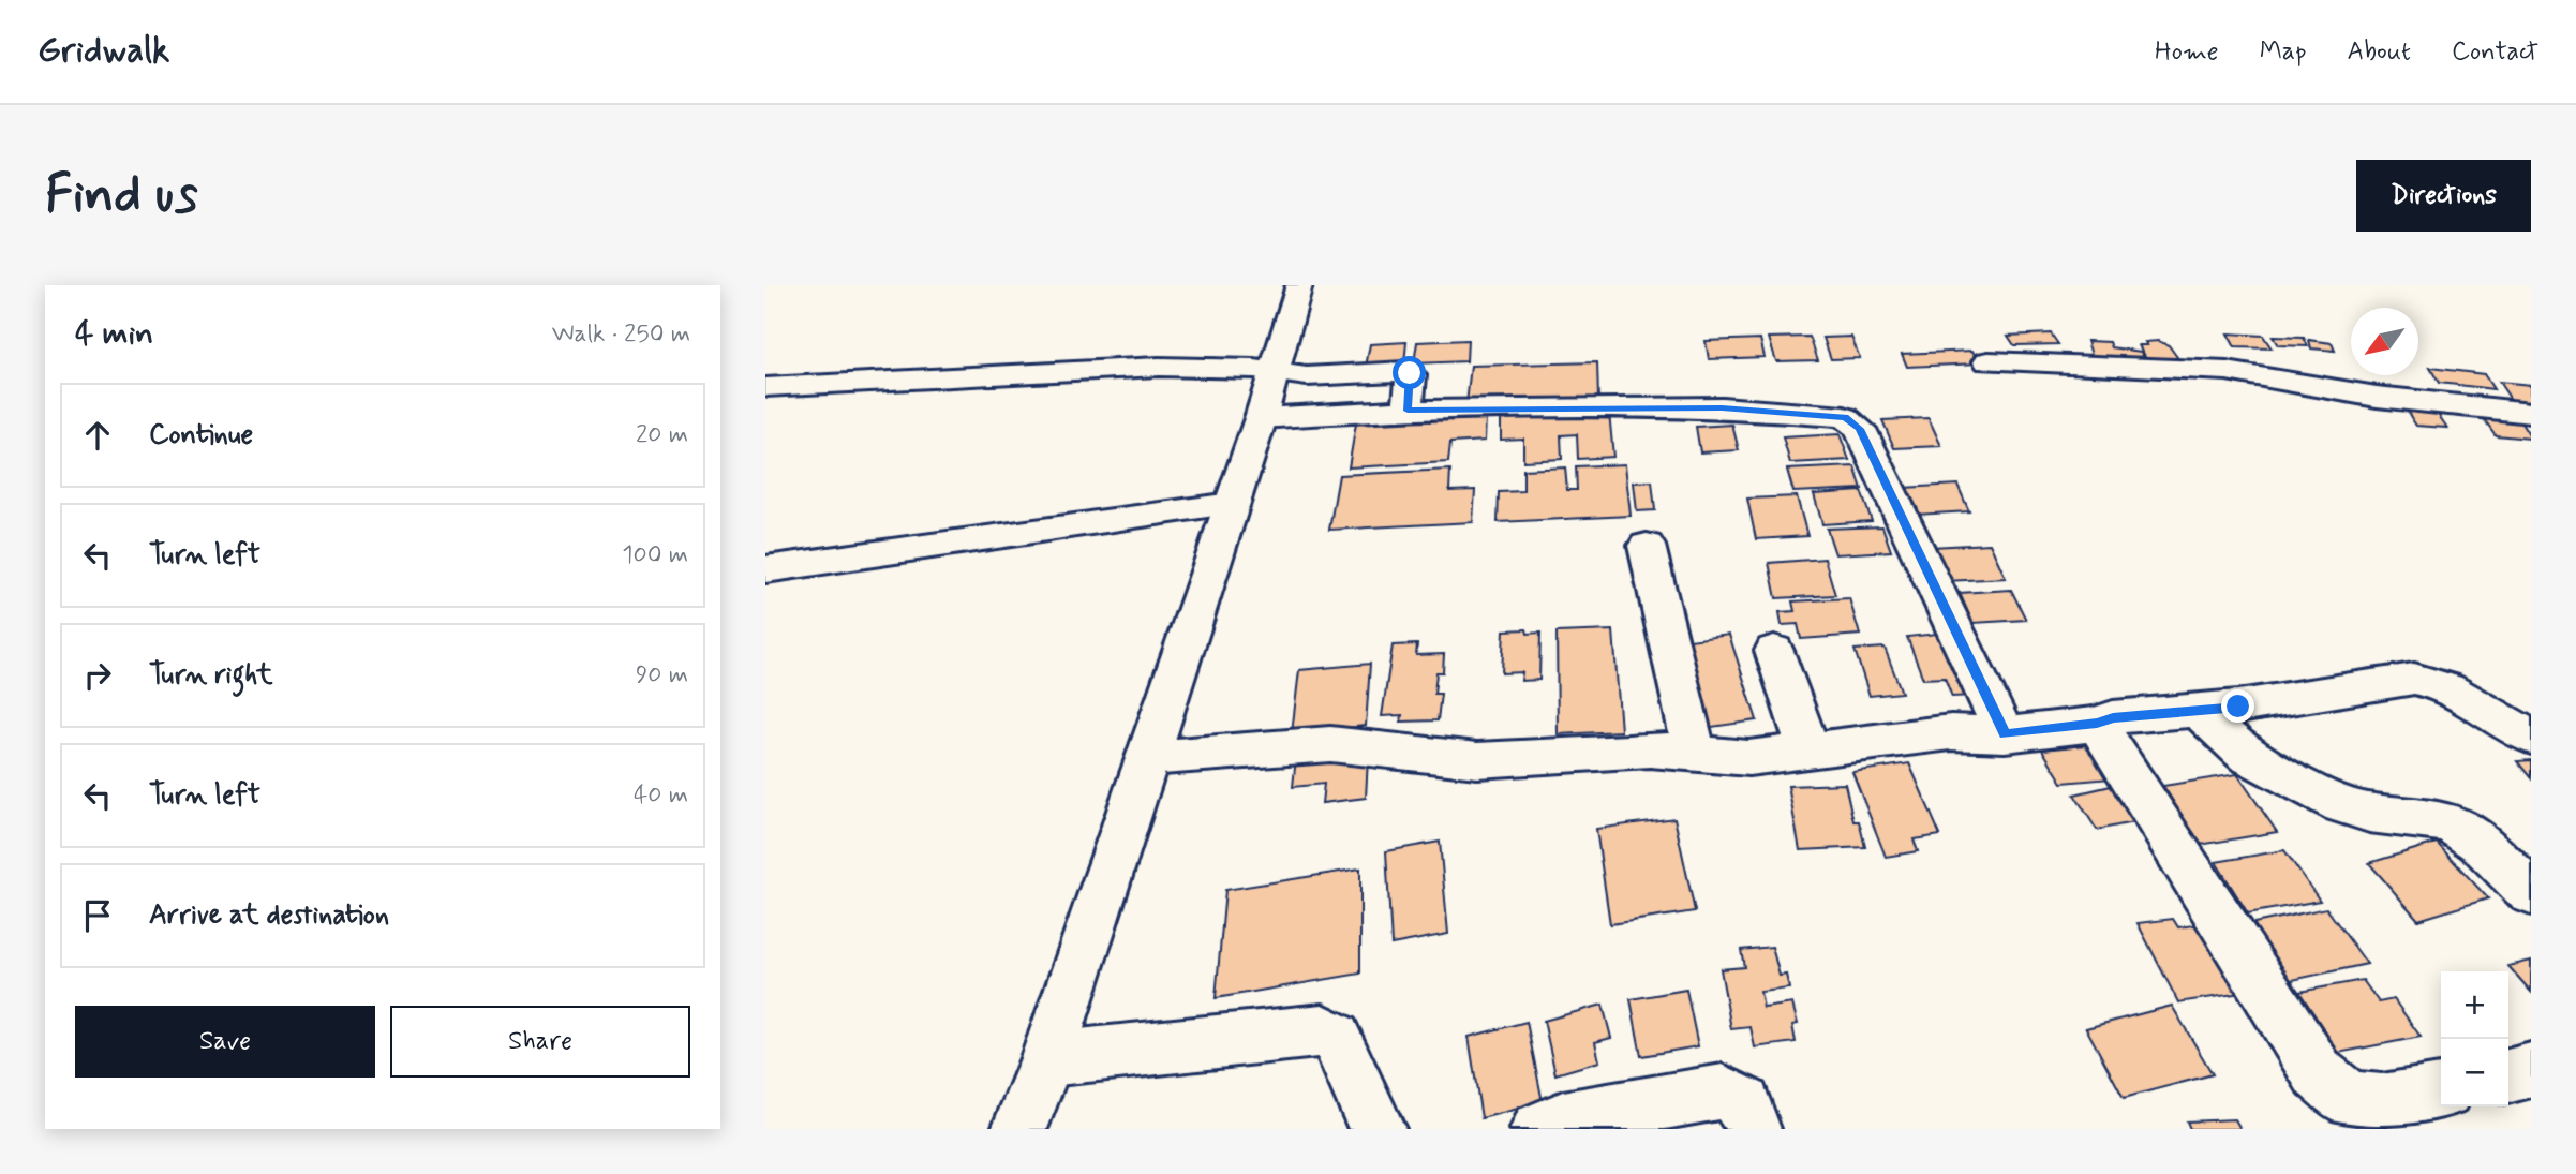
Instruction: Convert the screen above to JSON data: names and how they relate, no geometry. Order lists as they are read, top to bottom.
{
  "north": "bottom left",
  "page": {
    "header": "Gridwalk",
    "nav": [
      "Home",
      "Map",
      "About",
      "Contact"
    ],
    "buttons": [
      "Directions",
      ["Save", "Share"]
    ],
    "title": "Find us",
    "heading": ["4 min", "Walk · 250 m"],
    "list": [
      ["Continue", "20 m"],
      ["Turn left", "100 m"],
      ["Turn right", "90 m"],
      ["Turn left", "40 m"],
      "Arrive at destination"
    ],
    "map_buttons": ["+", "−"]
  }
}
